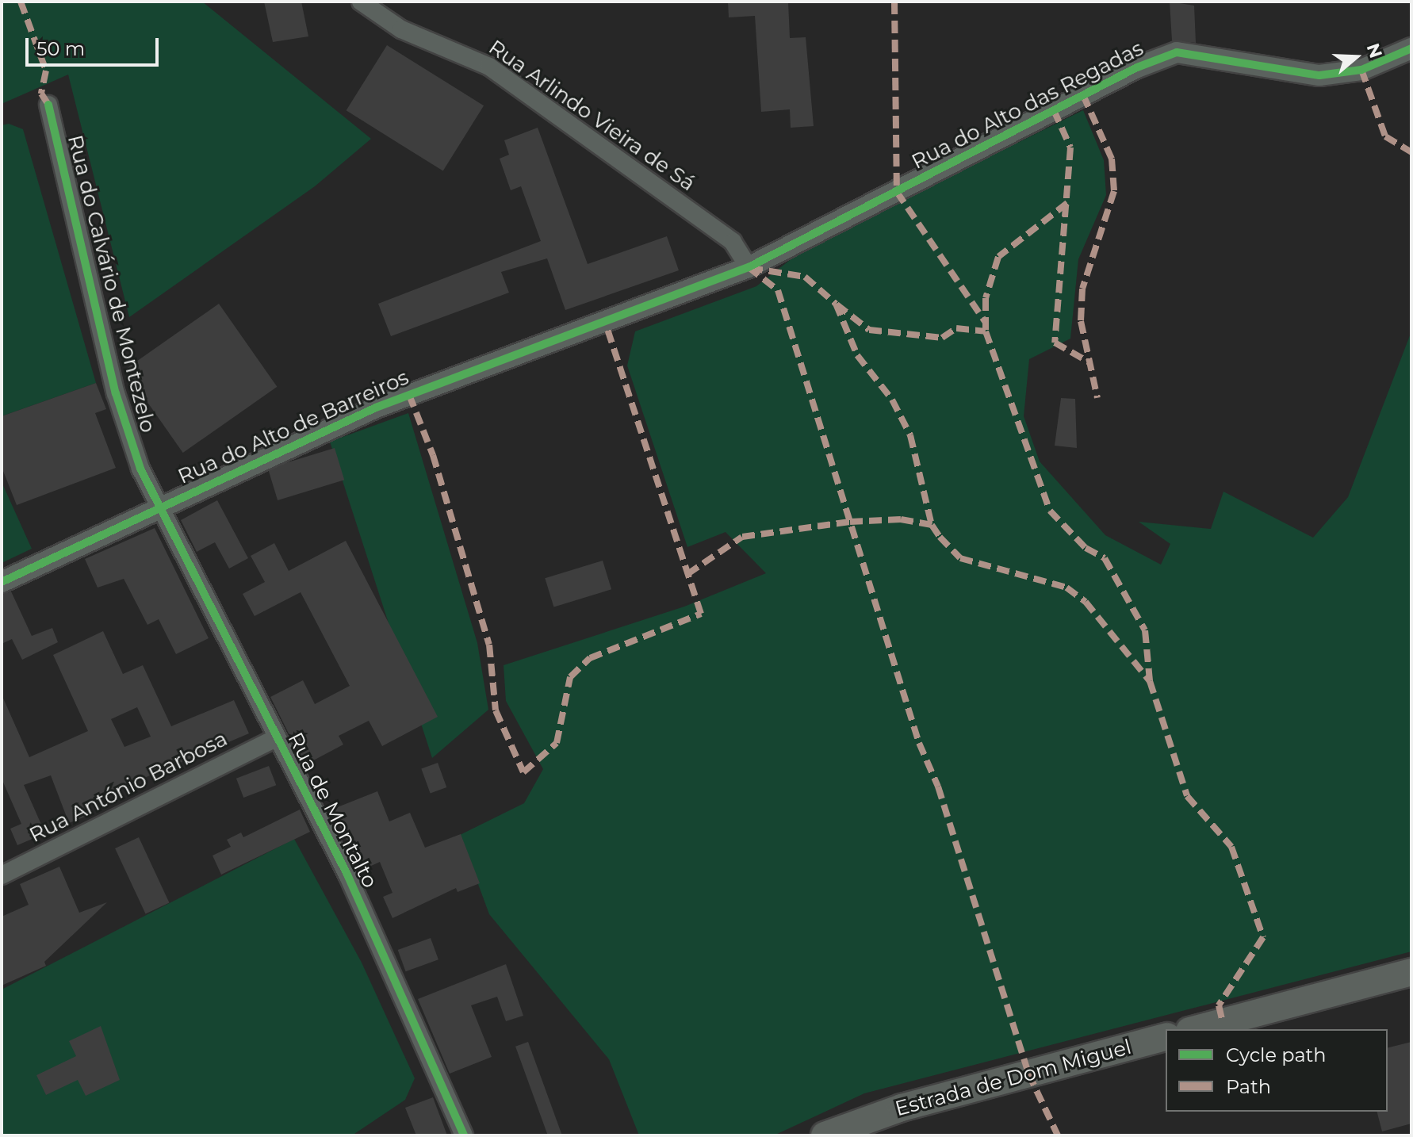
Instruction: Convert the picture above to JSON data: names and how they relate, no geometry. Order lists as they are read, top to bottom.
{
  "streets": {
    "main road": ["Estrada de Dom Miguel"],
    "street": [
      "Rua do Alto das Regadas",
      "Rua Arlindo Vieira de Sá",
      "Rua do Calvário de Montezelo",
      "Rua do Alto de Barreiros",
      "Rua António Barbosa",
      "Rua de Montalto"
    ]
  },
  "crossings": [
    ["Rua do Alto das Regadas", "Rua Arlindo Vieira de Sá"],
    ["Rua do Alto das Regadas", "Rua do Alto de Barreiros"],
    ["Rua Arlindo Vieira de Sá", "Rua do Alto de Barreiros"],
    ["Rua do Calvário de Montezelo", "Rua do Alto de Barreiros"],
    ["Rua do Calvário de Montezelo", "Rua de Montalto"],
    ["Rua do Alto de Barreiros", "Rua de Montalto"],
    ["Rua António Barbosa", "Rua de Montalto"]
  ],
  "legend": ["Cycle path", "Path"],
  "scale_bar": "50 m",
  "north": "right"
}
